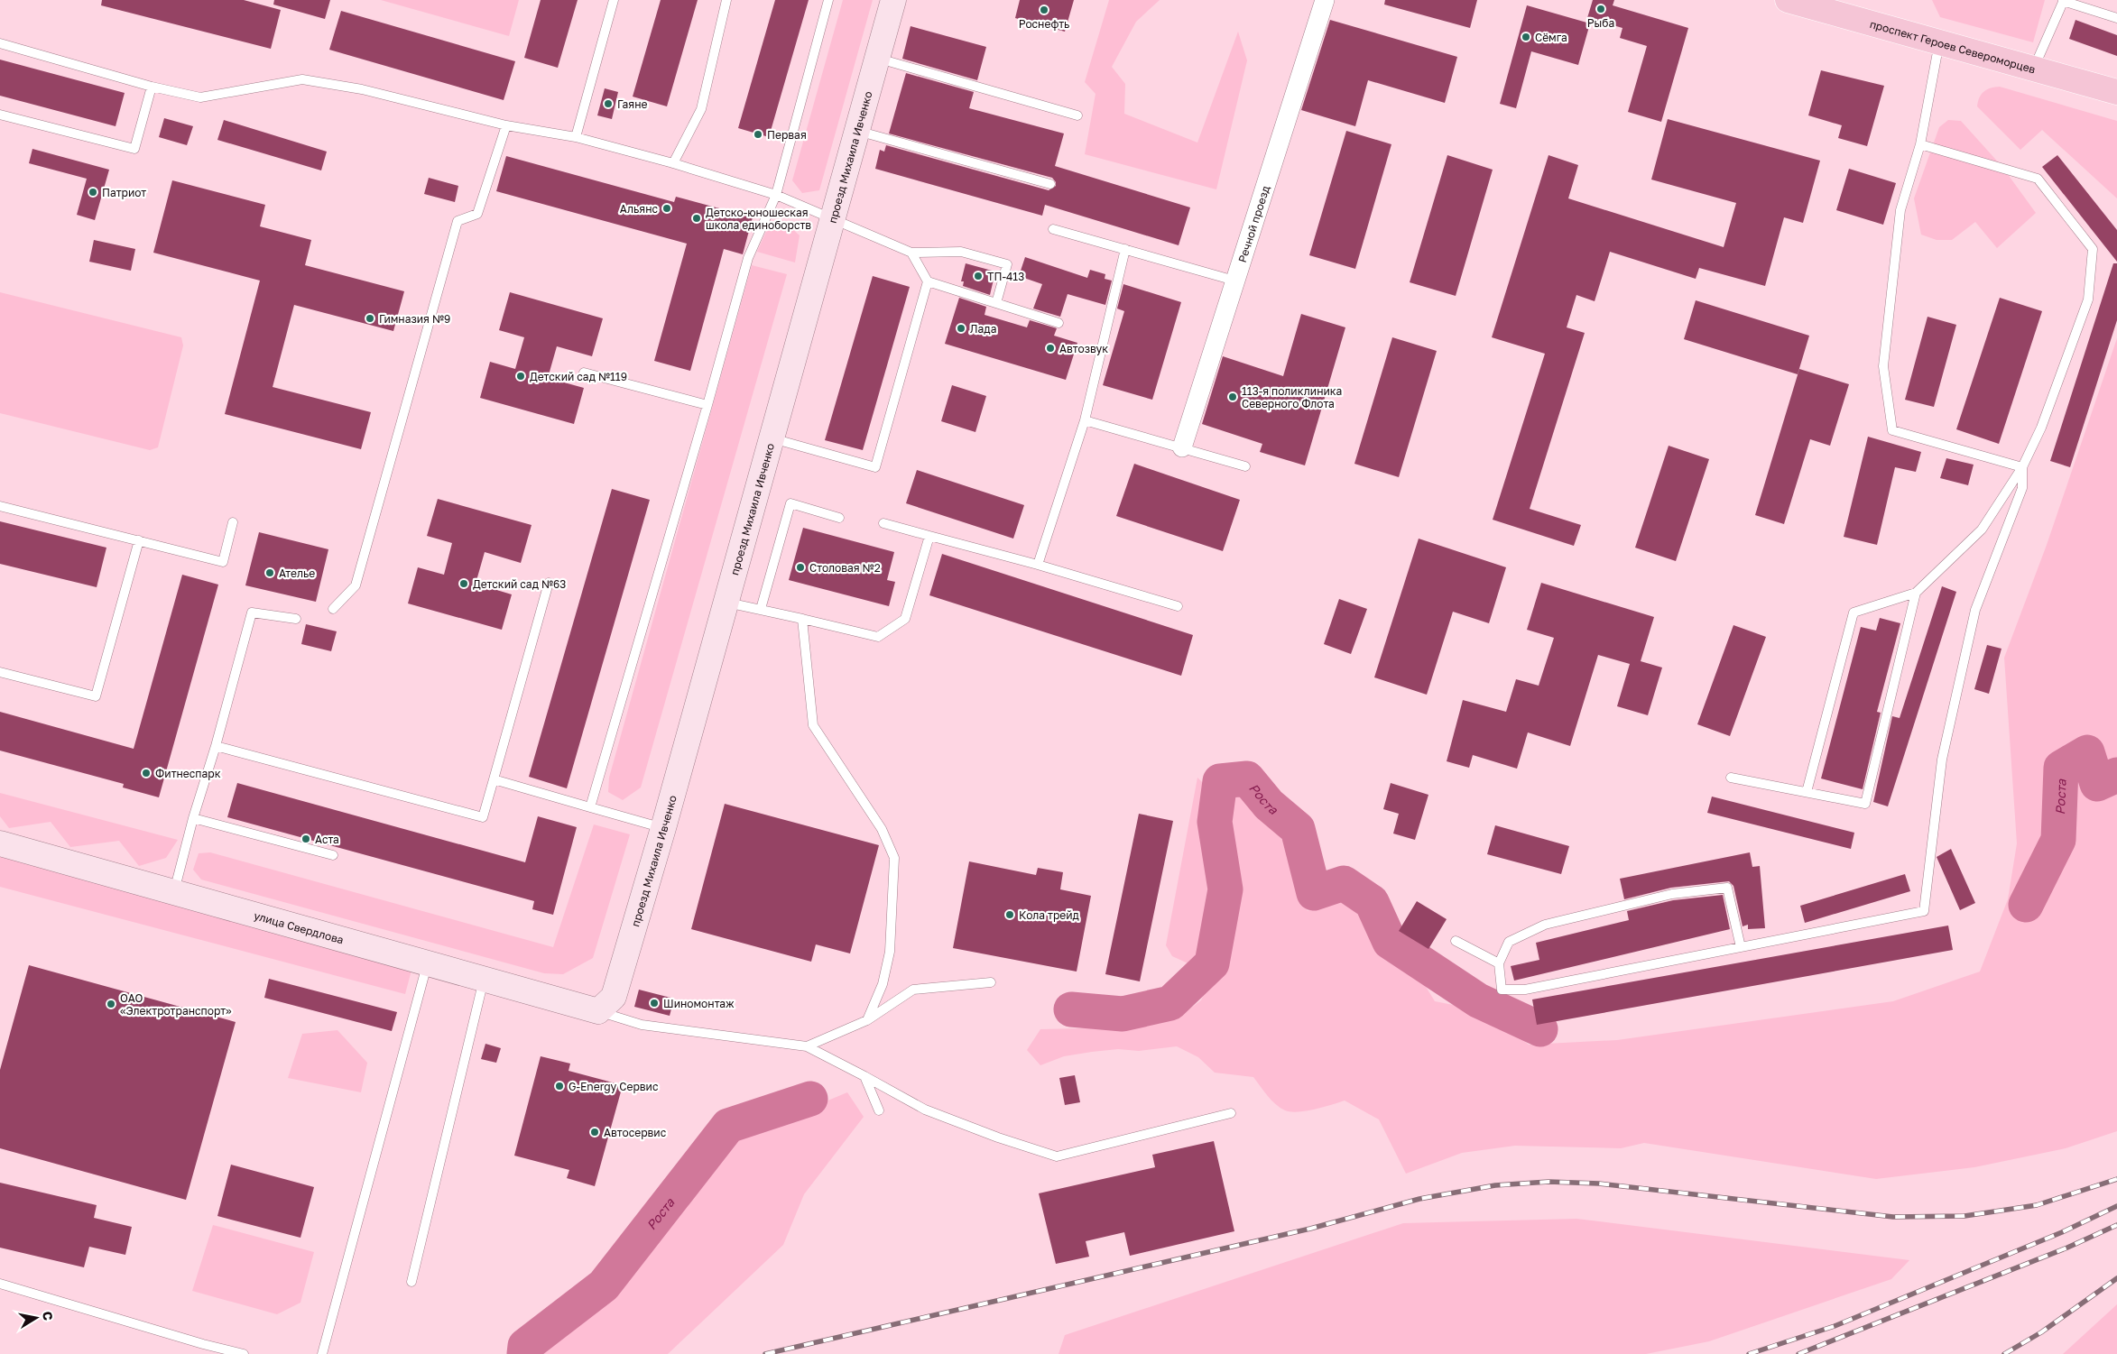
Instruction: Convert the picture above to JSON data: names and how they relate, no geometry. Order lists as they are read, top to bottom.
{
  "streets": {
    "main road": ["проспект Героев Североморцев"],
    "street": ["проезд Михаила Ивченко", "Речной проезд", "улица Свердлова"]
  },
  "crossings": [
    ["проезд Михаила Ивченко", "улица Свердлова"]
  ],
  "water": ["Роста"],
  "places": [
    "Рыба",
    "Роснефть",
    "Сёмга",
    "Гаяне",
    "Первая",
    "Патриот",
    "Альянс",
    "Детско-юношеская школа единоборств",
    "ТП-413",
    "Гимназия №9",
    "Лада",
    "Автозвук",
    "Детский сад №119",
    "113-я поликлиника Северного Флота",
    "Столовая №2",
    "Ателье",
    "Детский сад №63",
    "Фитнеспарк",
    "Аста",
    "Кола трейд",
    "Шиномонтаж",
    "ОАО «Электротранспорт»",
    "G-Energy Сервис",
    "Автосервис"
  ],
  "north": "right"
}
